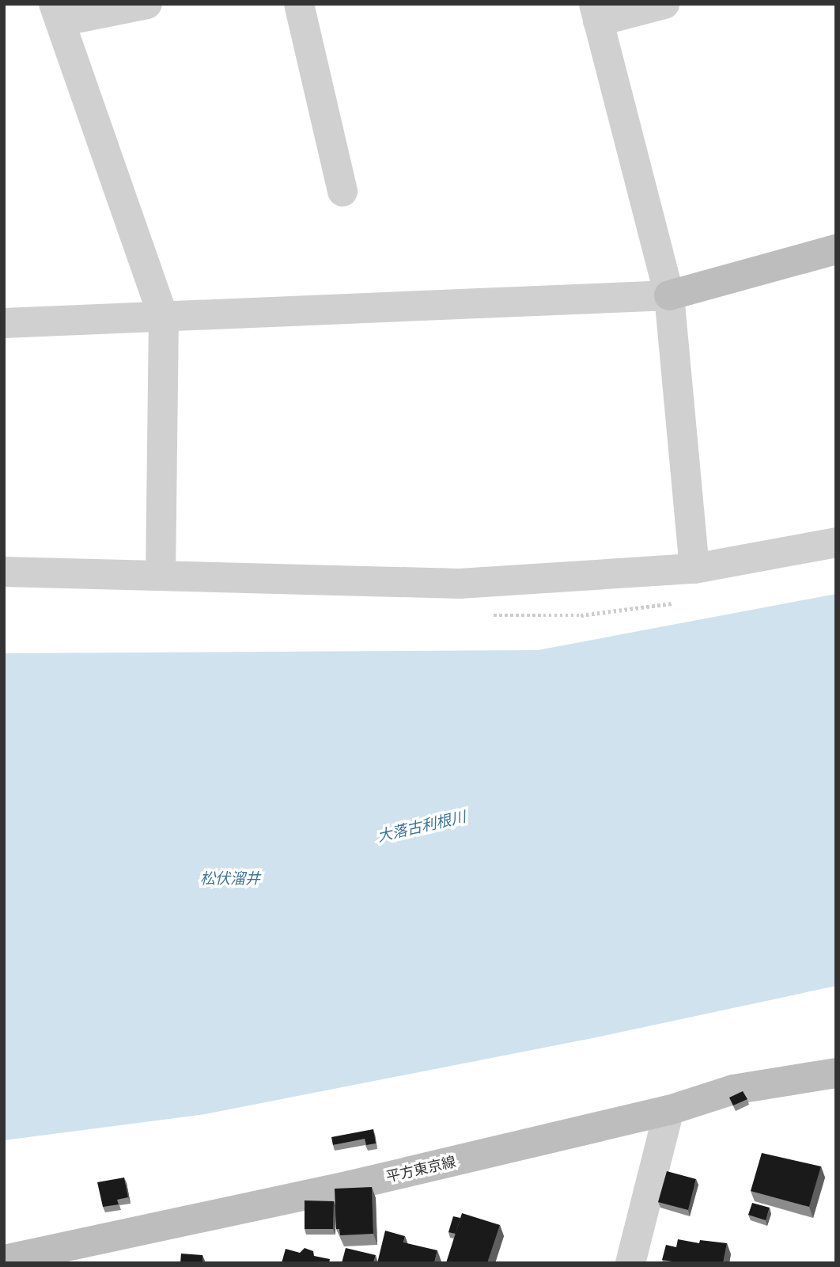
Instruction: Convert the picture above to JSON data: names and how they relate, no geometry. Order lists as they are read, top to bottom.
{
  "streets": {
    "main road": ["平方東京線"]
  },
  "water": ["大落古利根川", "松伏溜井"]
}
